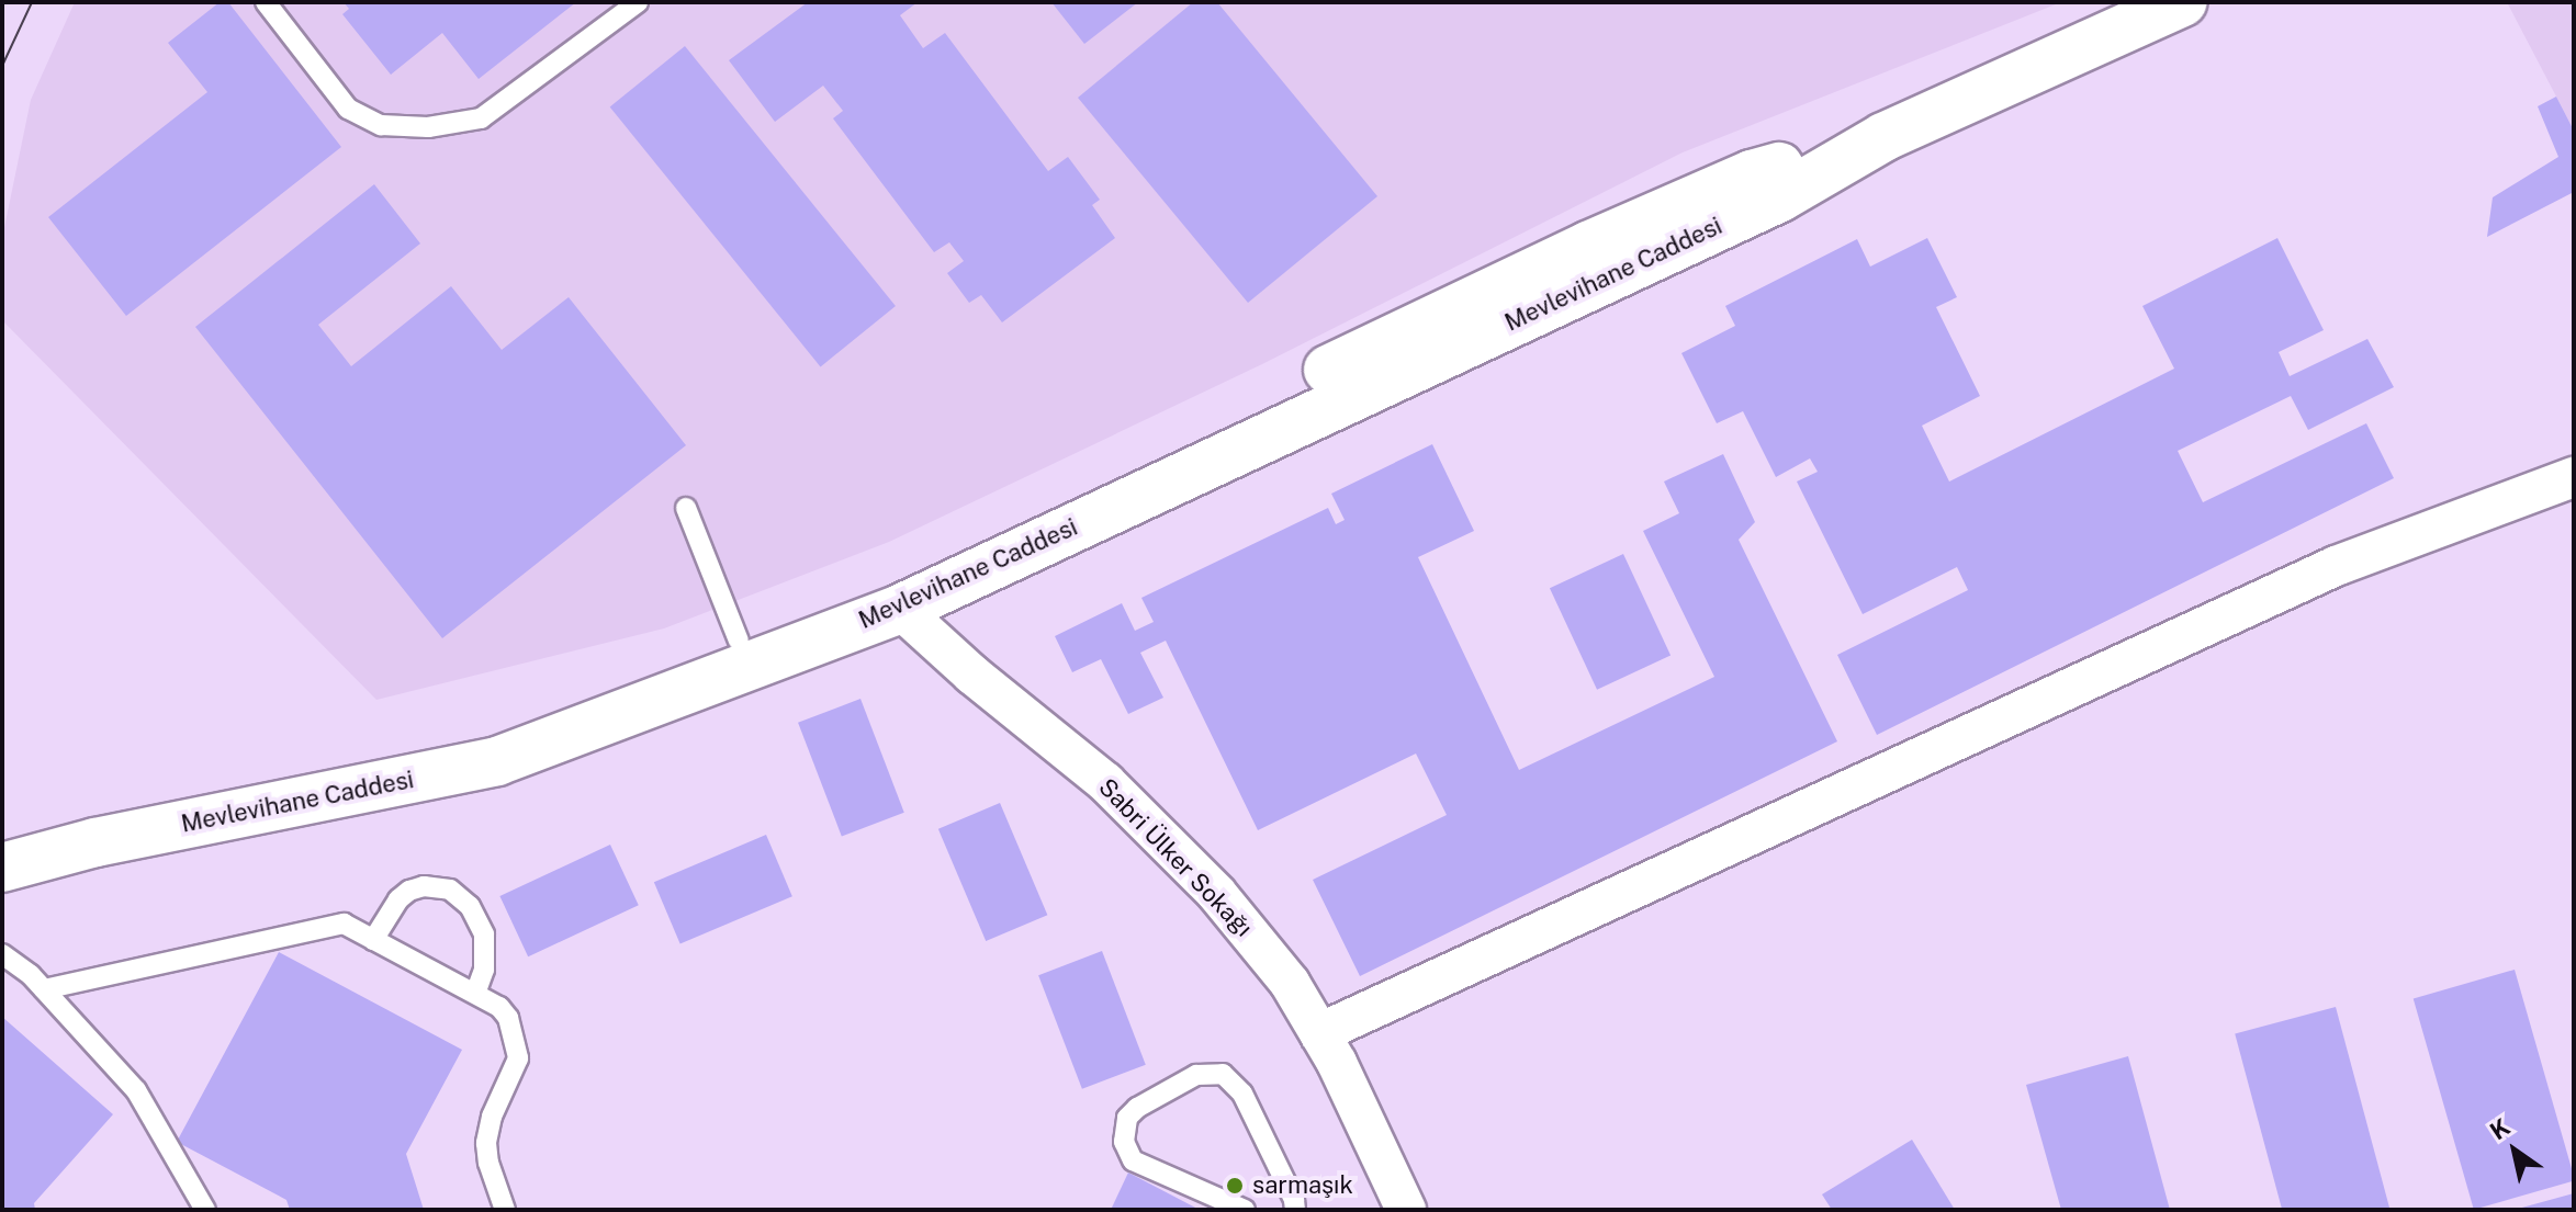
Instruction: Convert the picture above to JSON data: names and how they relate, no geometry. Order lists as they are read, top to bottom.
{
  "streets": {
    "street": ["Mevlevihane Caddesi", "Sabri Ülker Sokağı"]
  },
  "crossings": [
    ["Mevlevihane Caddesi", "Sabri Ülker Sokağı"]
  ],
  "places": ["sarmaşık"],
  "north": "top left"
}
